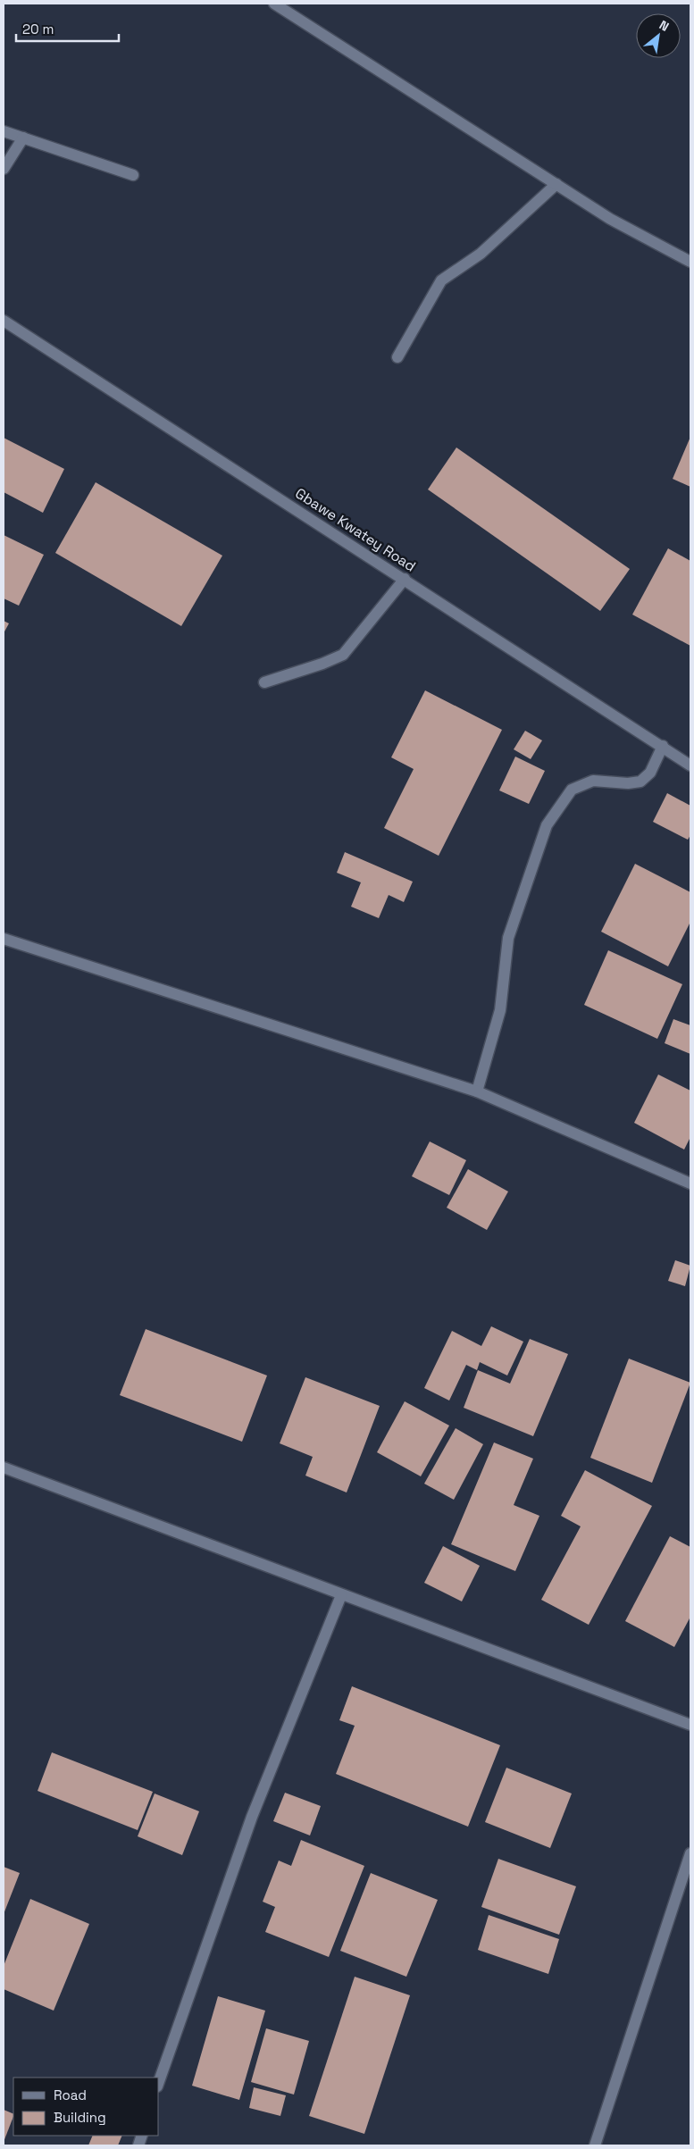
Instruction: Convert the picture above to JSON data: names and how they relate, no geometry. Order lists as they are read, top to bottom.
{
  "streets": {
    "street": ["Gbawe Kwatey Road"]
  },
  "legend": ["Road", "Building"],
  "scale_bar": "20 m",
  "north": "top right"
}
